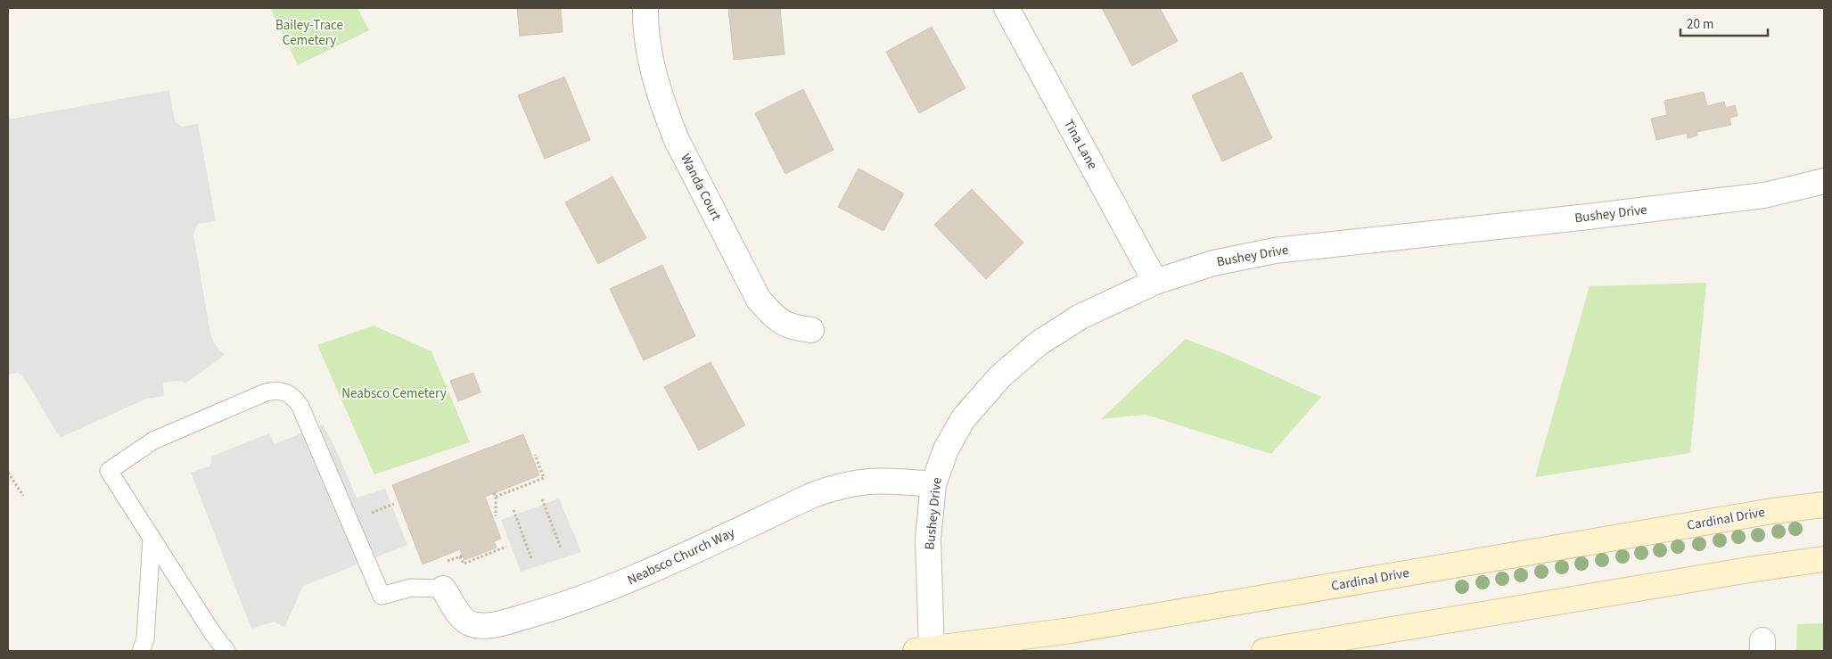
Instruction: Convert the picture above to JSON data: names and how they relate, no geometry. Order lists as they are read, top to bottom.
{
  "streets": {
    "main road": ["Cardinal Drive"],
    "street": [
      "Tina Lane",
      "Wanda Court",
      "Bushey Drive",
      "Neabsco Church Way"
    ]
  },
  "crossings": [
    ["Tina Lane", "Bushey Drive"],
    ["Bushey Drive", "Cardinal Drive"],
    ["Bushey Drive", "Neabsco Church Way"]
  ],
  "parks": ["Bailey-Trace Cemetery", "Neabsco Cemetery"],
  "scale_bar": "20 m"
}
